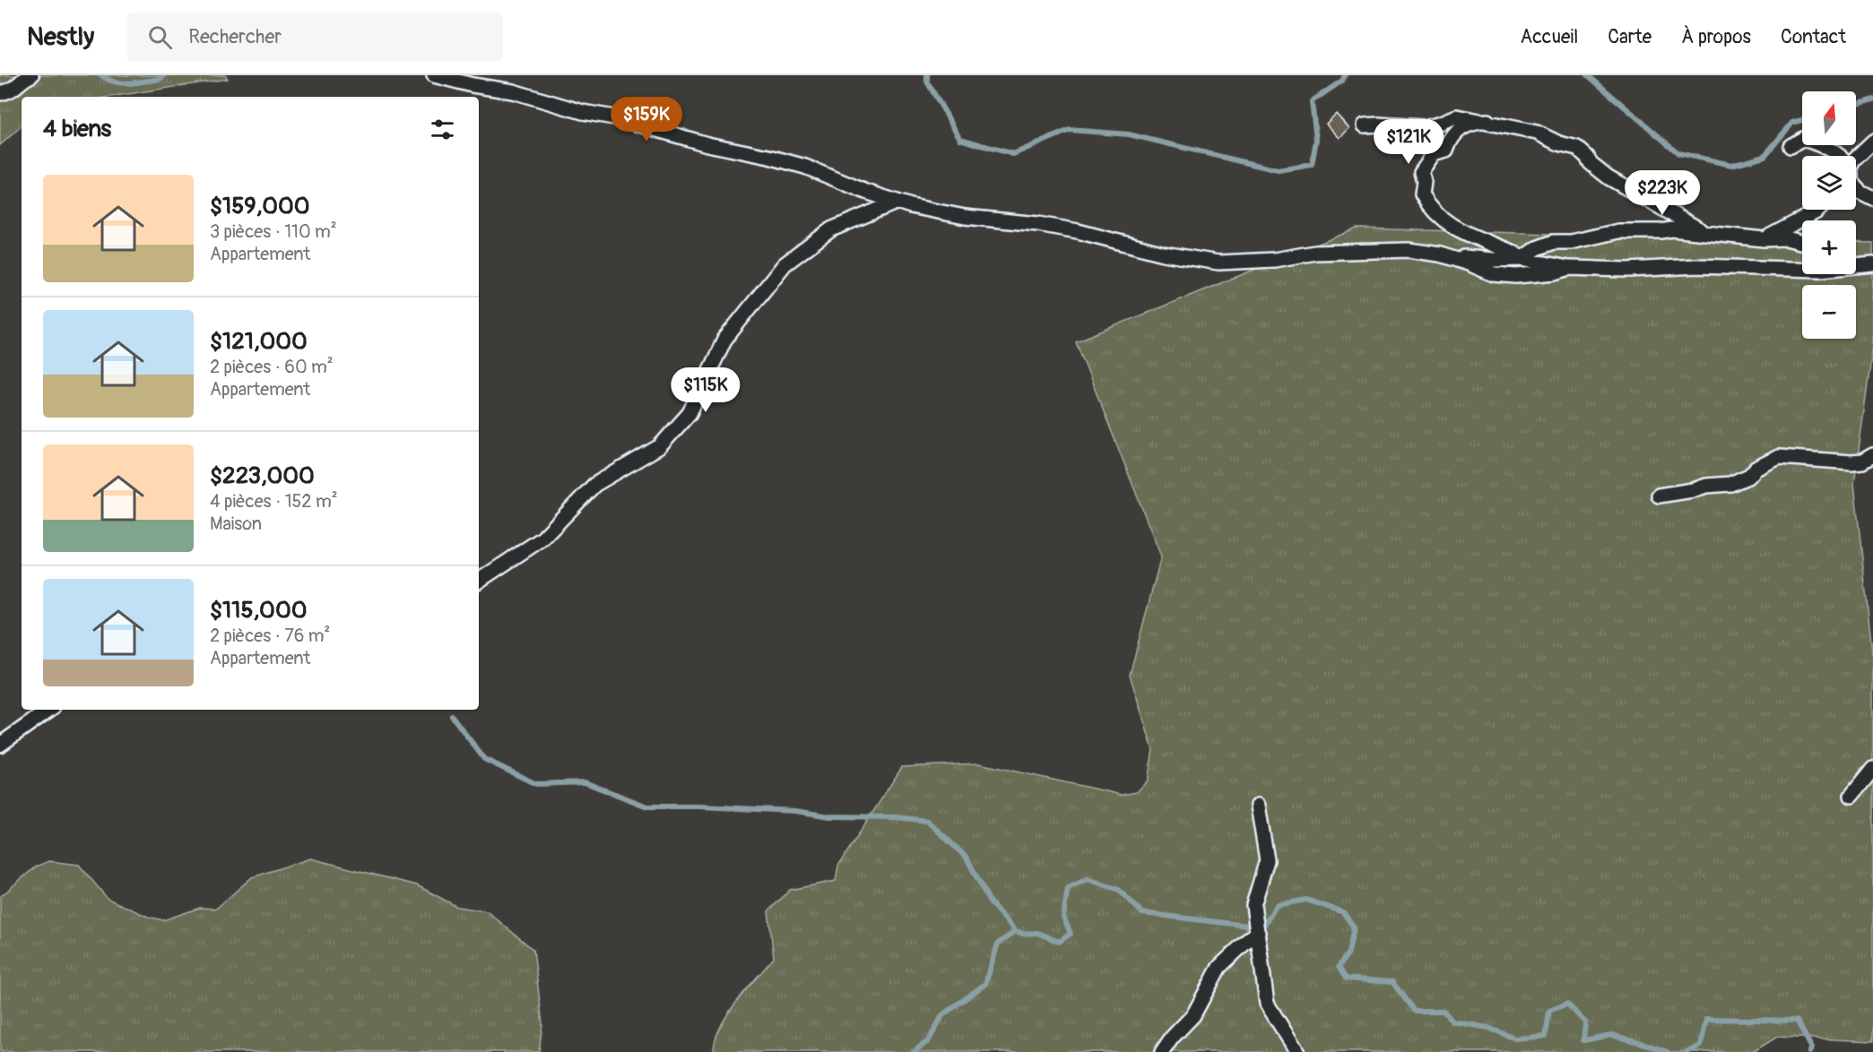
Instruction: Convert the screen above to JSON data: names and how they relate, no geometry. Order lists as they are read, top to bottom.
{
  "north": "top",
  "page": {
    "header": "Nestly",
    "search": "Rechercher",
    "nav": [
      "Accueil",
      "Carte",
      "À propos",
      "Contact"
    ],
    "map_buttons": ["+", "−"],
    "price": [
      "$159K",
      "$121K",
      "$223K",
      "$115K"
    ],
    "heading": "4 biens",
    "list": [
      {
        "name": "$159,000",
        "note": "3 pièces · 110 m² · Appartement"
      },
      {
        "name": "$121,000",
        "note": "2 pièces · 60 m² · Appartement"
      },
      {
        "name": "$223,000",
        "note": "4 pièces · 152 m² · Maison"
      },
      {
        "name": "$115,000",
        "note": "2 pièces · 76 m² · Appartement"
      }
    ]
  }
}
